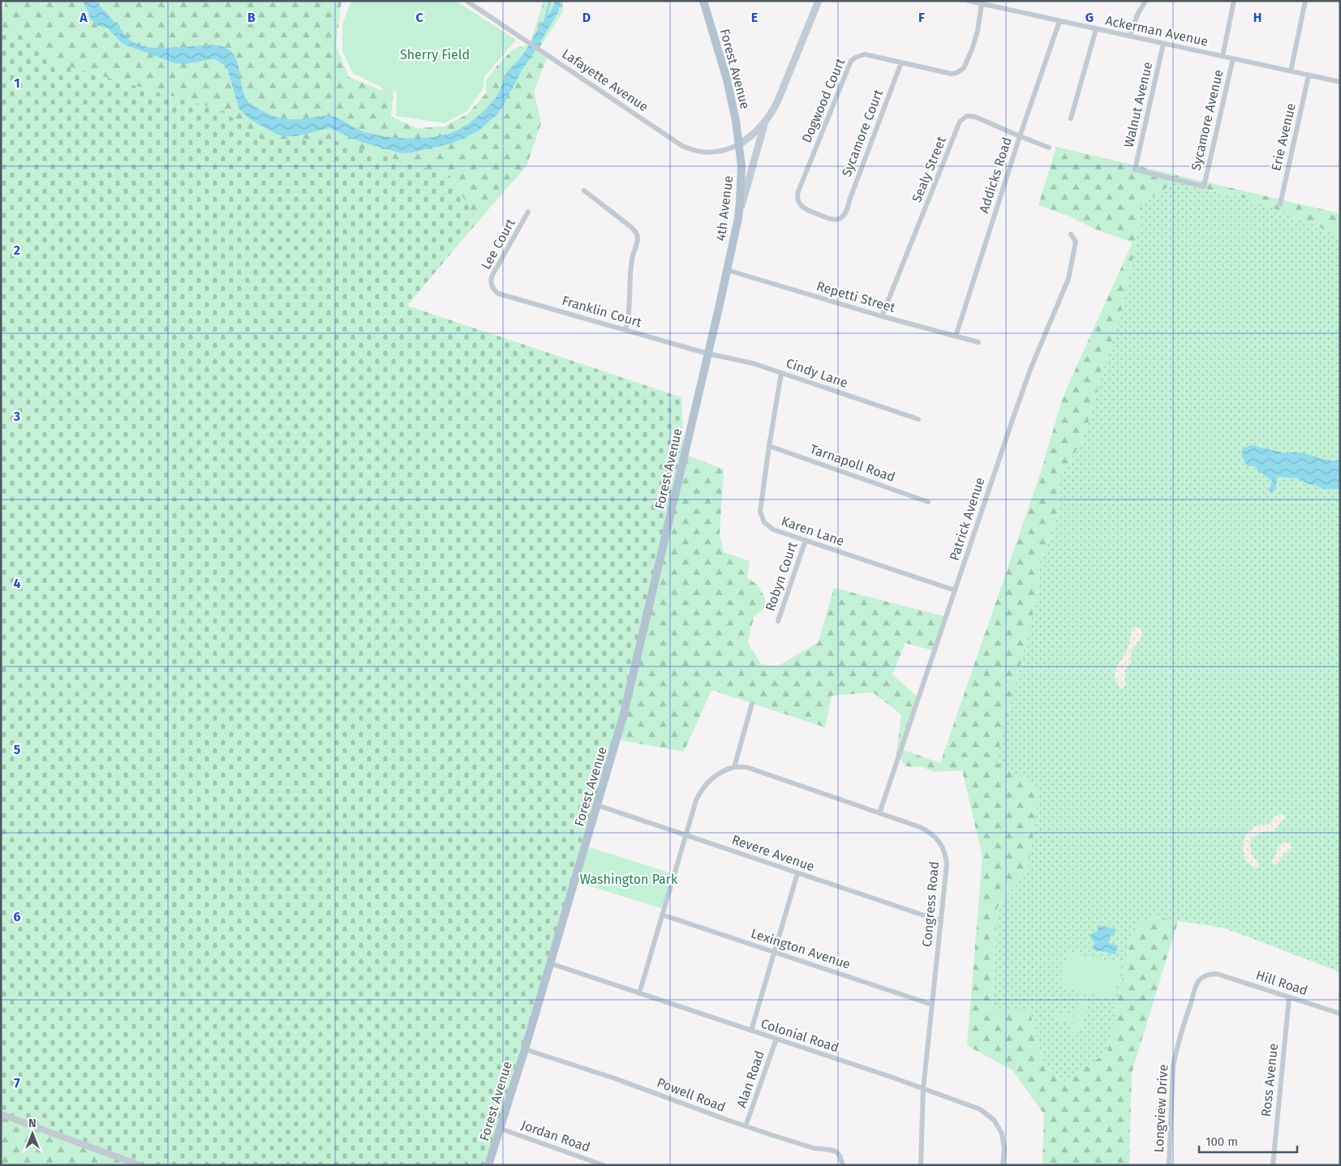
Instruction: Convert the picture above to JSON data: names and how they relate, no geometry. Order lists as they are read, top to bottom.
{
  "streets": {
    "main road": ["Forest Avenue", "4th Avenue"],
    "street": [
      "Ackerman Avenue",
      "Lafayette Avenue",
      "Dogwood Court",
      "Walnut Avenue",
      "Sycamore Avenue",
      "Sycamore Court",
      "Erie Avenue",
      "Sealy Street",
      "Addicks Road",
      "Lee Court",
      "Repetti Street",
      "Franklin Court",
      "Cindy Lane",
      "Tarnapoll Road",
      "Patrick Avenue",
      "Karen Lane",
      "Robyn Court",
      "Revere Avenue",
      "Congress Road",
      "Lexington Avenue",
      "Hill Road",
      "Colonial Road",
      "Alan Road",
      "Ross Avenue",
      "Powell Road",
      "Longview Drive",
      "Jordan Road"
    ]
  },
  "crossings": [
    ["Ackerman Avenue", "Dogwood Court"],
    ["Ackerman Avenue", "Walnut Avenue"],
    ["Ackerman Avenue", "Sycamore Avenue"],
    ["Ackerman Avenue", "Erie Avenue"],
    ["Ackerman Avenue", "Addicks Road"],
    ["Forest Avenue", "Lafayette Avenue"],
    ["Forest Avenue", "4th Avenue"],
    ["Forest Avenue", "Franklin Court"],
    ["Forest Avenue", "Cindy Lane"],
    ["Forest Avenue", "Revere Avenue"],
    ["Forest Avenue", "Colonial Road"],
    ["Forest Avenue", "Powell Road"],
    ["Forest Avenue", "Jordan Road"],
    ["Lafayette Avenue", "4th Avenue"],
    ["Dogwood Court", "Sycamore Court"],
    ["Walnut Avenue", "Sycamore Avenue"],
    ["Sealy Street", "Addicks Road"],
    ["Sealy Street", "Repetti Street"],
    ["Addicks Road", "Repetti Street"],
    ["4th Avenue", "Repetti Street"],
    ["4th Avenue", "Franklin Court"],
    ["4th Avenue", "Cindy Lane"],
    ["Lee Court", "Franklin Court"],
    ["Franklin Court", "Cindy Lane"],
    ["Cindy Lane", "Karen Lane"],
    ["Tarnapoll Road", "Karen Lane"],
    ["Patrick Avenue", "Karen Lane"],
    ["Patrick Avenue", "Congress Road"],
    ["Karen Lane", "Robyn Court"],
    ["Revere Avenue", "Congress Road"],
    ["Congress Road", "Lexington Avenue"],
    ["Congress Road", "Colonial Road"],
    ["Hill Road", "Ross Avenue"],
    ["Hill Road", "Longview Drive"],
    ["Colonial Road", "Alan Road"],
    ["Alan Road", "Powell Road"]
  ],
  "parks": ["Sherry Field", "Washington Park"],
  "scale_bar": "100 m",
  "north": "top",
  "grid": {
    "columns": [
      "A",
      "B",
      "C",
      "D",
      "E",
      "F",
      "G",
      "H"
    ],
    "rows": [
      "1",
      "2",
      "3",
      "4",
      "5",
      "6",
      "7"
    ]
  }
}
